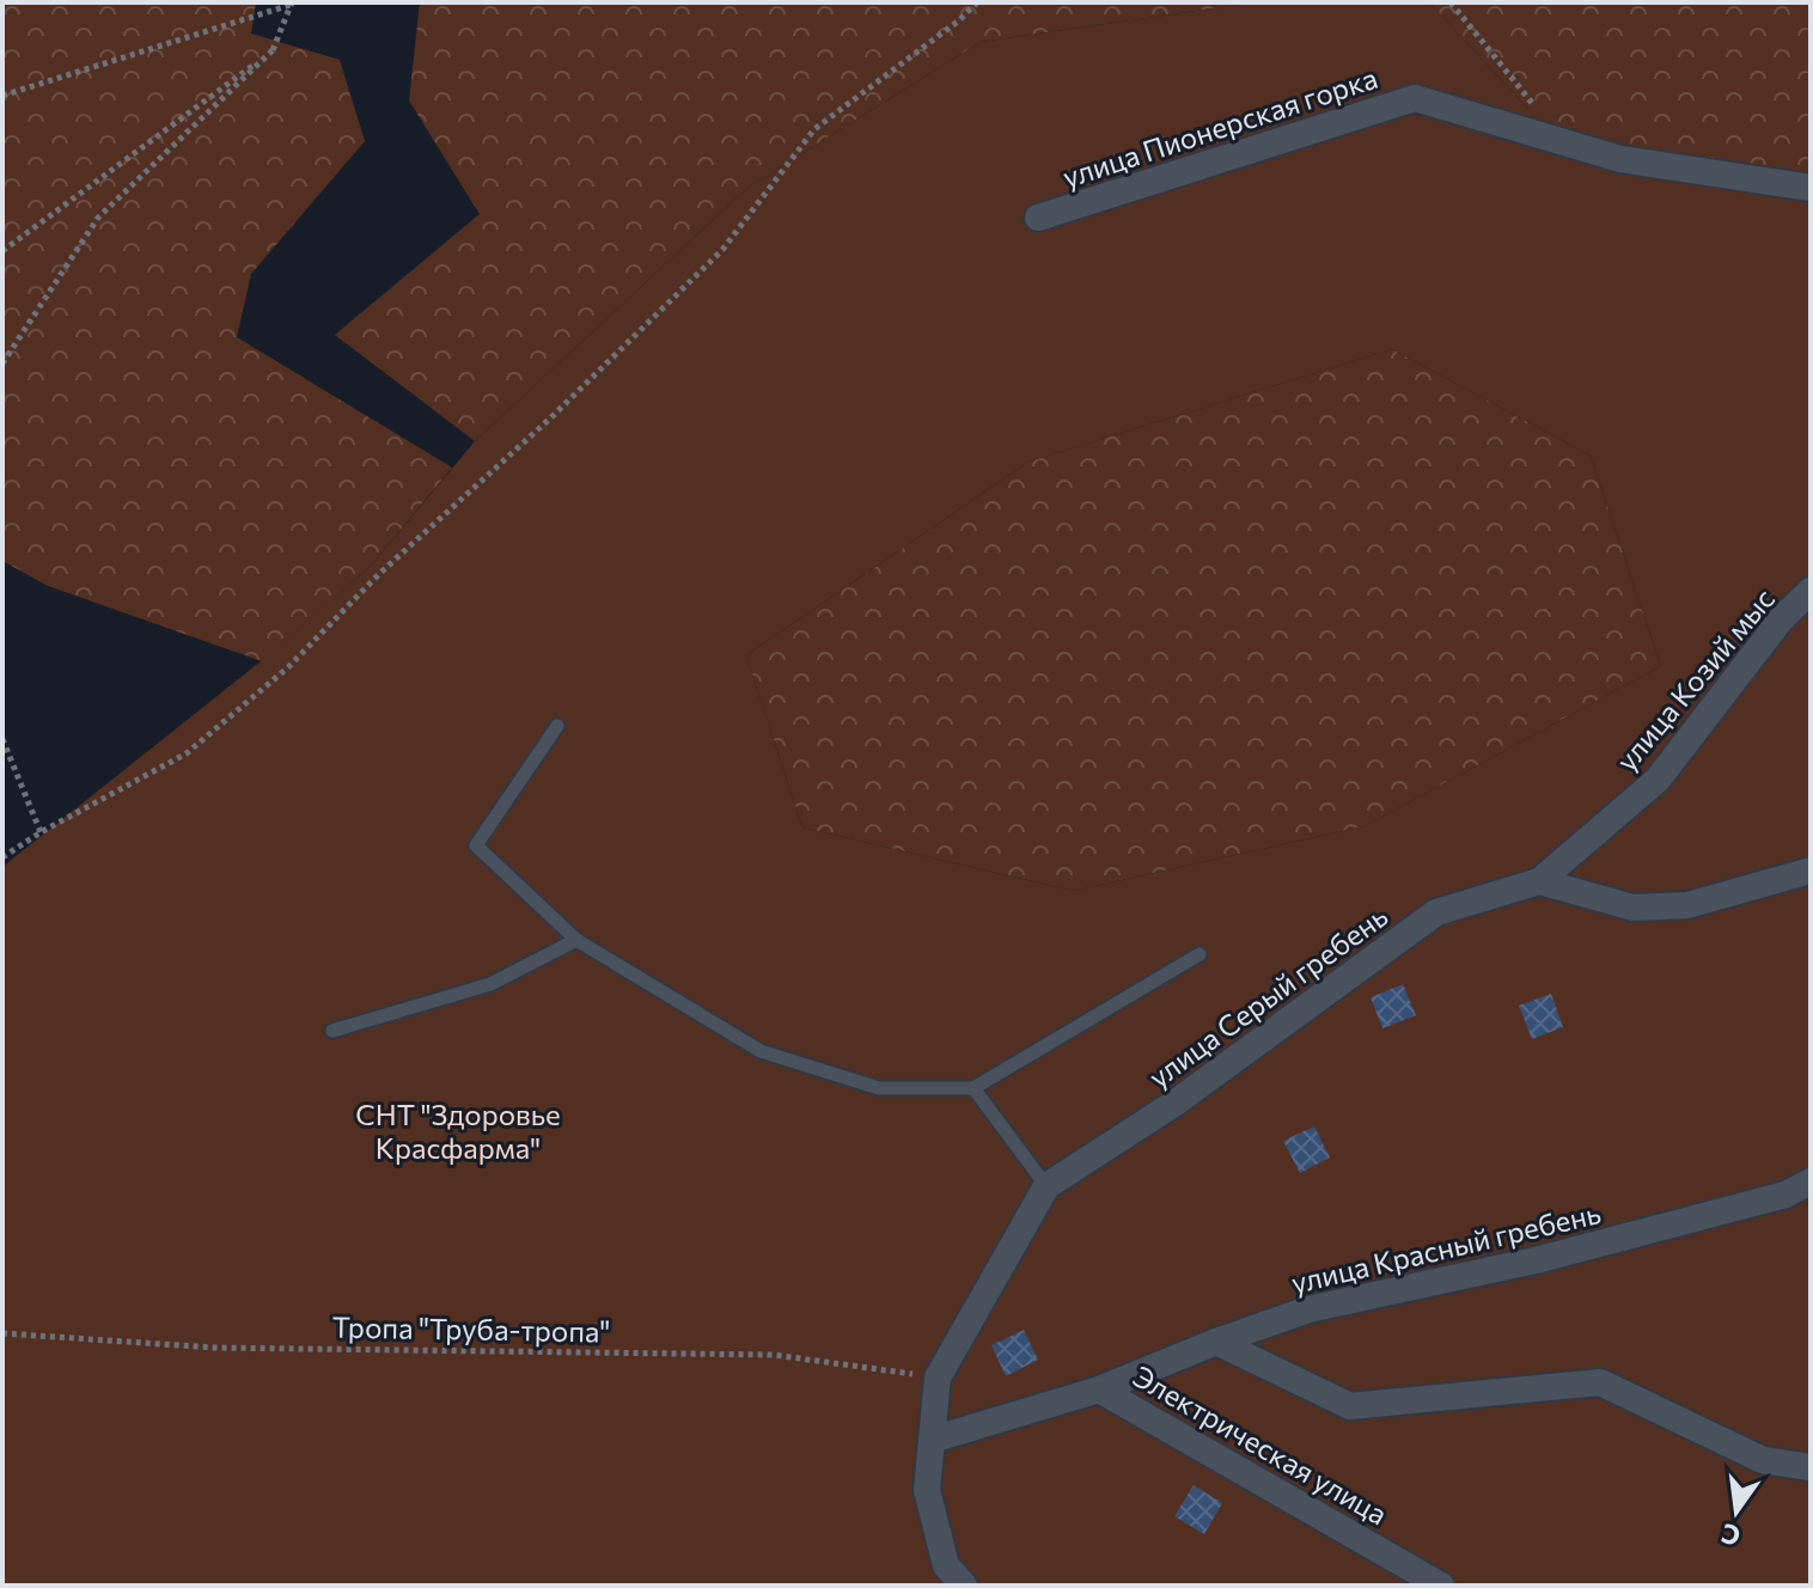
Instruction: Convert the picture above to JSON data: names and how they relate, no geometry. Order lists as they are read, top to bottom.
{
  "streets": {
    "street": [
      "улица Пионерская горка",
      "улица Козий мыс",
      "улица Серый гребень",
      "улица Красный гребень",
      "Электрическая улица"
    ],
    "path": ["Тропа \"Труба-тропа\""]
  },
  "crossings": [
    ["улица Козий мыс", "улица Серый гребень"],
    ["улица Серый гребень", "Тропа \"Труба-тропа\""],
    ["улица Серый гребень", "Электрическая улица"],
    ["улица Красный гребень", "Электрическая улица"]
  ],
  "parks": ["СНТ \"Здоровье Красфарма\""],
  "north": "bottom"
}
